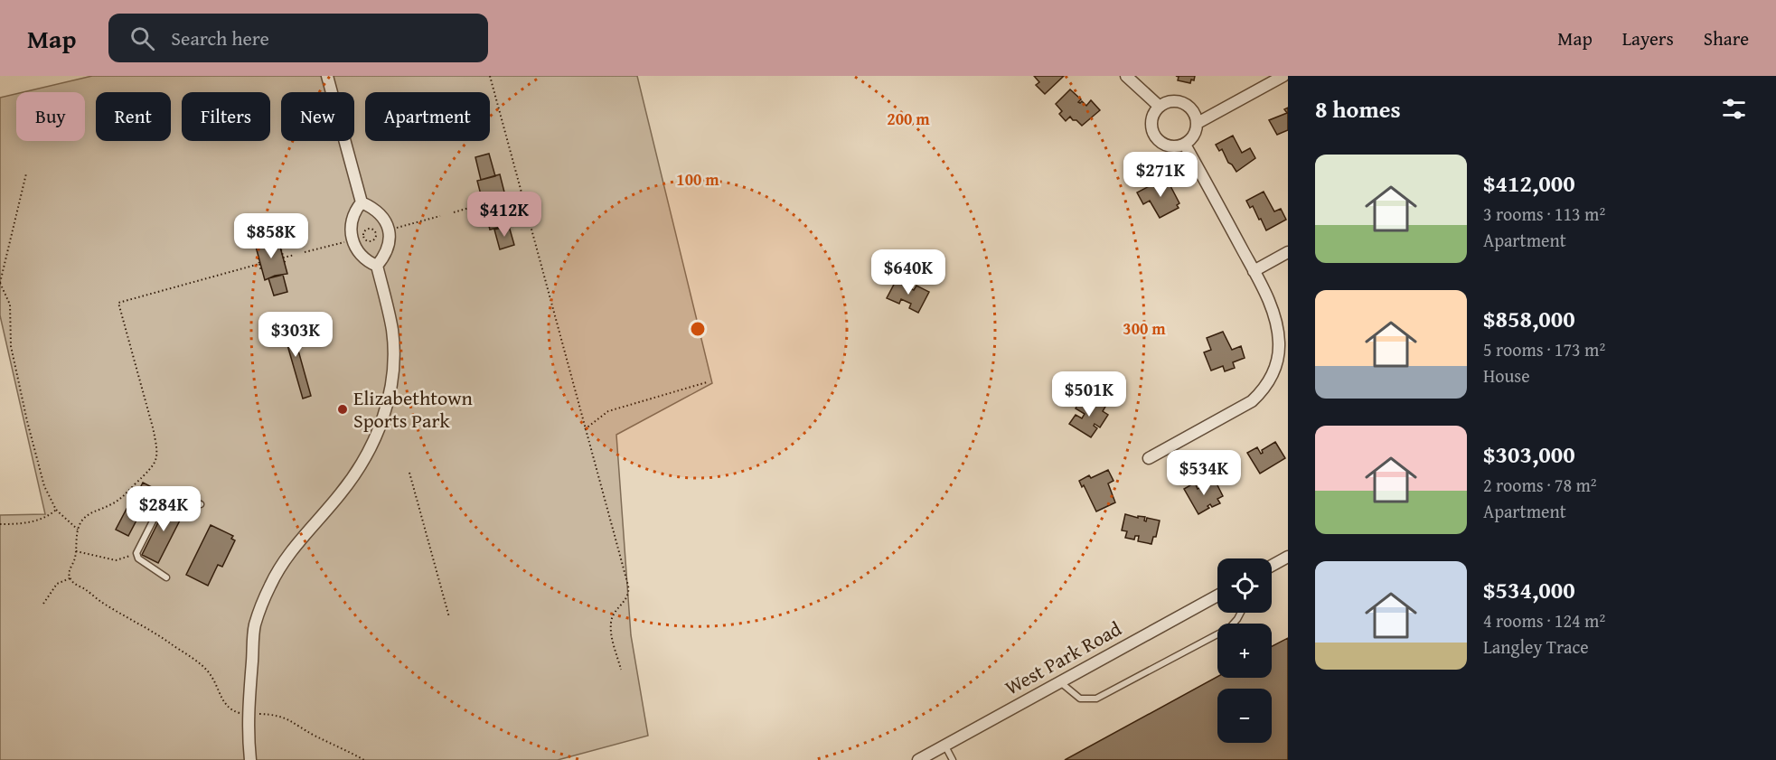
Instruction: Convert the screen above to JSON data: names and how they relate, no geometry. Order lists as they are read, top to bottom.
{
  "streets": {
    "street": ["West Park Road"]
  },
  "places": ["Elizabethtown Sports Park"],
  "page": {
    "header": "Map",
    "search": "Search here",
    "nav": ["Map", "Layers", "Share"],
    "heading": "8 homes",
    "chip": [
      "Buy",
      "Rent",
      "Filters",
      "New",
      "Apartment"
    ],
    "list": [
      {
        "name": "$412,000",
        "note": "3 rooms · 113 m² · Apartment"
      },
      {
        "name": "$858,000",
        "note": "5 rooms · 173 m² · House"
      },
      {
        "name": "$303,000",
        "note": "2 rooms · 78 m² · Apartment"
      },
      {
        "name": "$534,000",
        "note": "4 rooms · 124 m² · Langley Trace"
      }
    ],
    "price": [
      "$271K",
      "$412K",
      "$858K",
      "$640K",
      "$303K",
      "$501K",
      "$534K",
      "$284K"
    ],
    "map_buttons": ["+", "−"]
  },
  "rings": ["200 m", "100 m", "300 m"]
}
